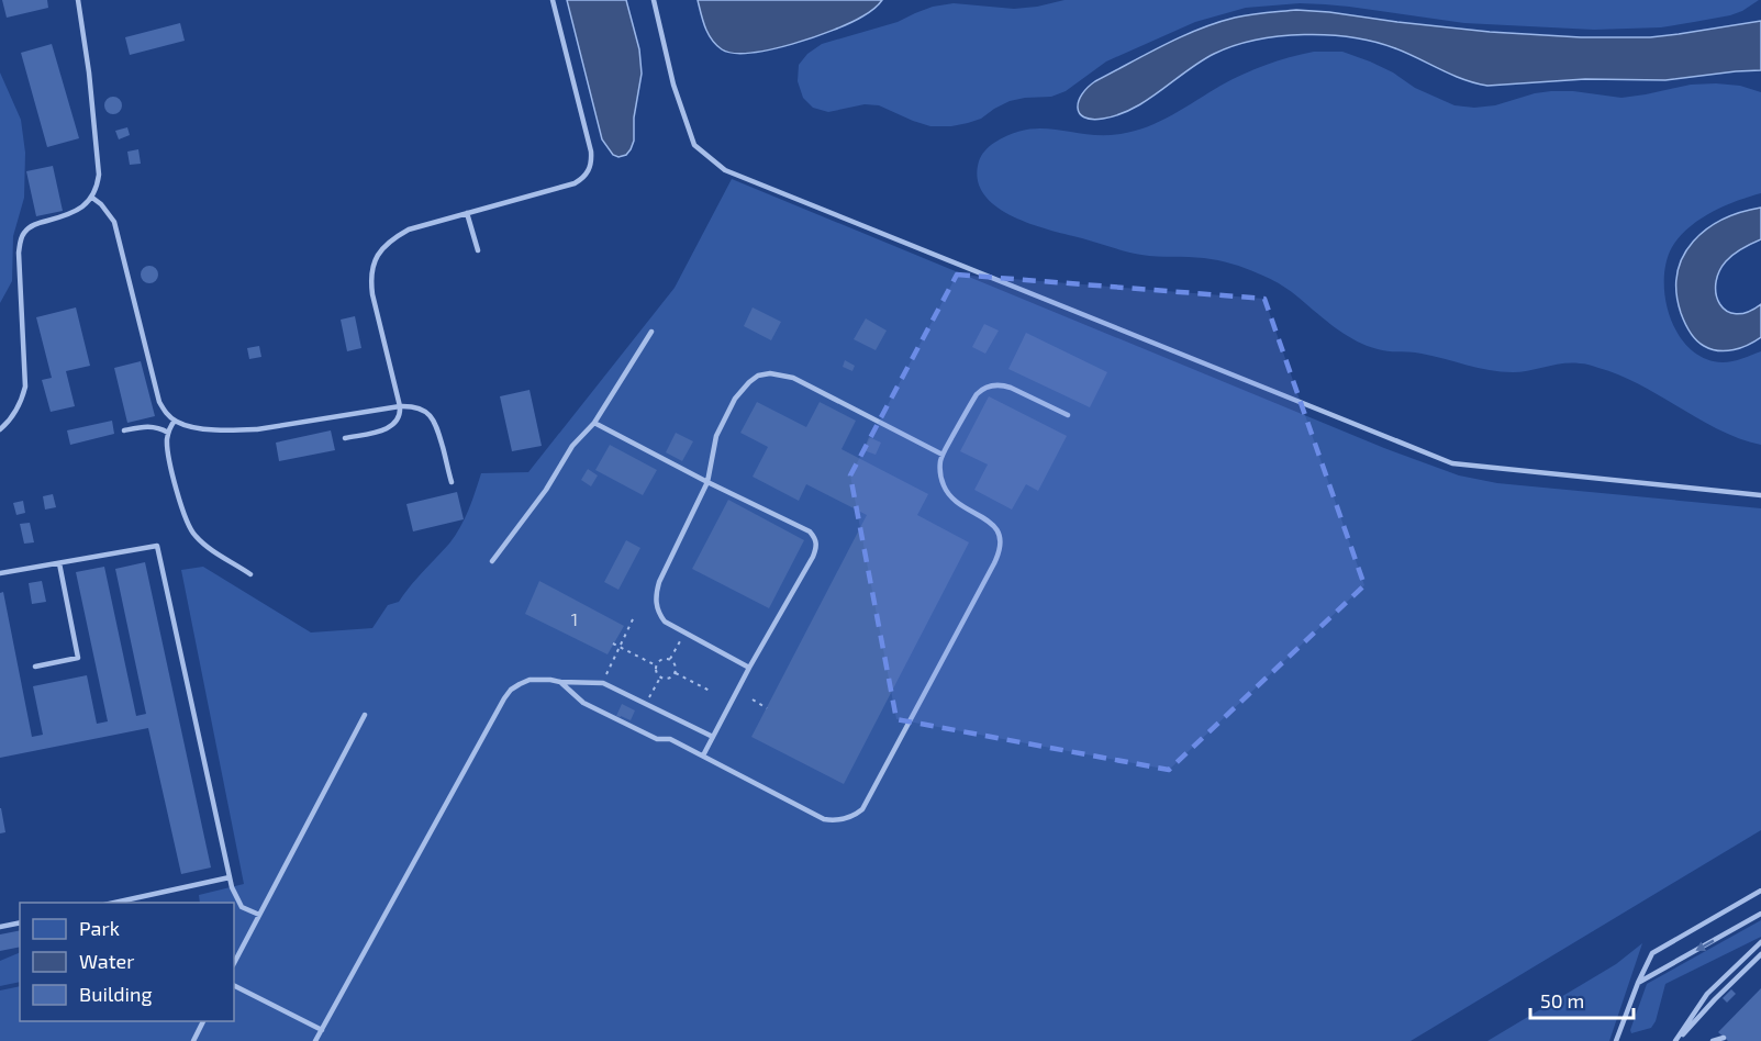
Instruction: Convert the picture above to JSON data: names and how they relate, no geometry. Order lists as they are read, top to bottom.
{
  "house_numbers": ["1"],
  "legend": ["Park", "Water", "Building"],
  "scale_bar": "50 m"
}
